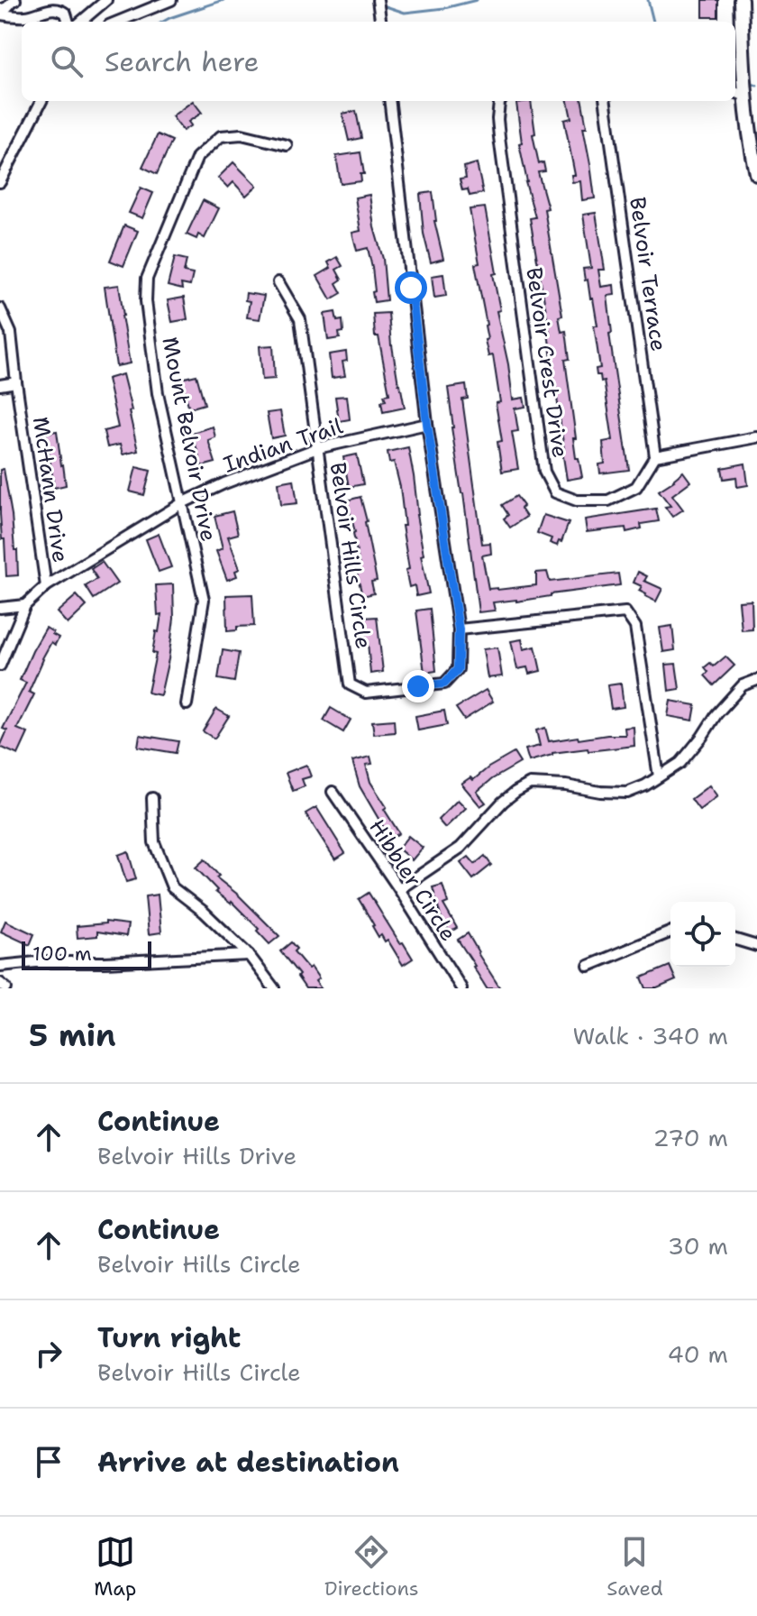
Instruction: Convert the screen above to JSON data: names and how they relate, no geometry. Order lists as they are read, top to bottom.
{
  "streets": {
    "street": [
      "Belvoir Terrace",
      "Belvoir Crest Drive",
      "Mount Belvoir Drive",
      "Indian Trail",
      "McHann Drive",
      "Belvoir Hills Circle",
      "Hibbler Circle"
    ]
  },
  "crossings": [
    ["Belvoir Terrace", "Belvoir Crest Drive"],
    ["Mount Belvoir Drive", "Indian Trail"],
    ["Indian Trail", "McHann Drive"],
    ["Indian Trail", "Belvoir Hills Circle"]
  ],
  "scale_bar": "100 m",
  "page": {
    "search": "Search here",
    "scale": "100 m",
    "heading": ["5 min", "Walk · 340 m"],
    "list": [
      ["Continue", "Belvoir Hills Drive", "270 m"],
      ["Continue", "Belvoir Hills Circle", "30 m"],
      ["Turn right", "Belvoir Hills Circle", "40 m"],
      "Arrive at destination"
    ],
    "nav": ["Map", "Directions", "Saved"]
  }
}
